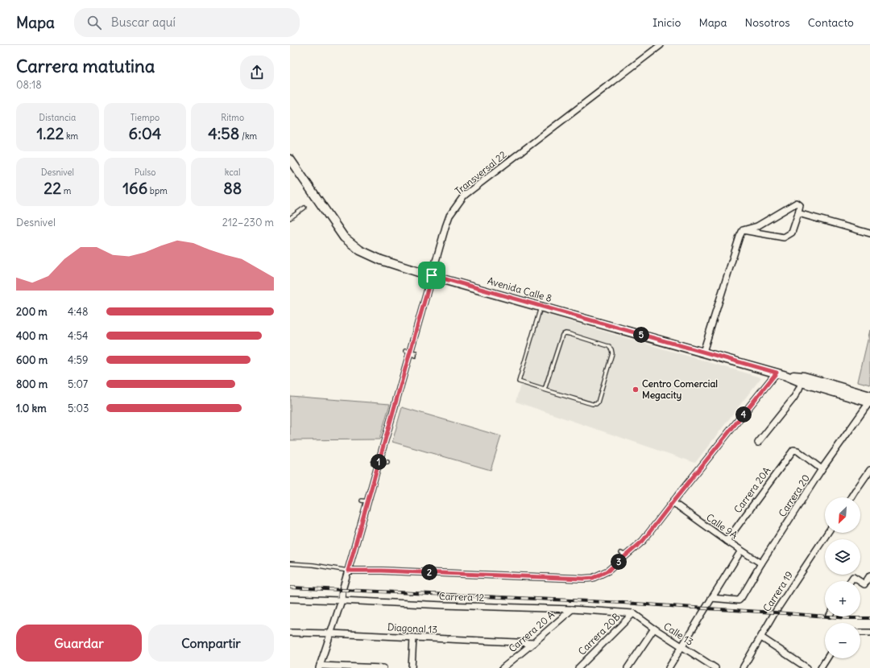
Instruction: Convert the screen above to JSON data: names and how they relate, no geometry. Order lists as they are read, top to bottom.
{
  "streets": {
    "main road": ["Avenida Calle 8"],
    "street": [
      "Transversal 22",
      "Carrera 20A",
      "Carrera 20",
      "Calle 9A",
      "Carrera 19",
      "Carrera 12",
      "Diagonal 13",
      "Carrera 20 A",
      "Carrera 20B",
      "Calle 13"
    ]
  },
  "crossings": [
    ["Transversal 22", "Avenida Calle 8"],
    ["Transversal 22", "Carrera 12"],
    ["Transversal 22", "Diagonal 13"],
    ["Avenida Calle 8", "Carrera 20"],
    ["Carrera 20A", "Carrera 20"],
    ["Carrera 20A", "Calle 9A"],
    ["Carrera 20", "Calle 9A"],
    ["Carrera 12", "Carrera 20 A"],
    ["Carrera 12", "Carrera 20B"],
    ["Carrera 12", "Calle 13"],
    ["Diagonal 13", "Carrera 20 A"],
    ["Carrera 20B", "Calle 13"]
  ],
  "places": ["Centro Comercial Megacity"],
  "north": "bottom left",
  "page": {
    "header": "Mapa",
    "search": "Buscar aquí",
    "nav": [
      "Inicio",
      "Mapa",
      "Nosotros",
      "Contacto"
    ],
    "heading": ["Carrera matutina", "08:18"],
    "stats": [
      ["Distancia", "1.22 km"],
      ["Tiempo", "6:04"],
      ["Ritmo", "4:58 /km"],
      ["Desnivel", "22 m"],
      ["Pulso", "166 bpm"],
      ["kcal", "88"]
    ],
    "chart": ["Desnivel", "212–230 m"],
    "list": [
      {
        "name": "200 m",
        "note": "4:48"
      },
      {
        "name": "400 m",
        "note": "4:54"
      },
      {
        "name": "600 m",
        "note": "4:59"
      },
      {
        "name": "800 m",
        "note": "5:07"
      },
      {
        "name": "1.0 km",
        "note": "5:03"
      }
    ],
    "pins": [
      "5",
      "4",
      "1",
      "3",
      "2"
    ],
    "map_buttons": ["+", "−"],
    "buttons": ["Guardar", "Compartir"]
  }
}
